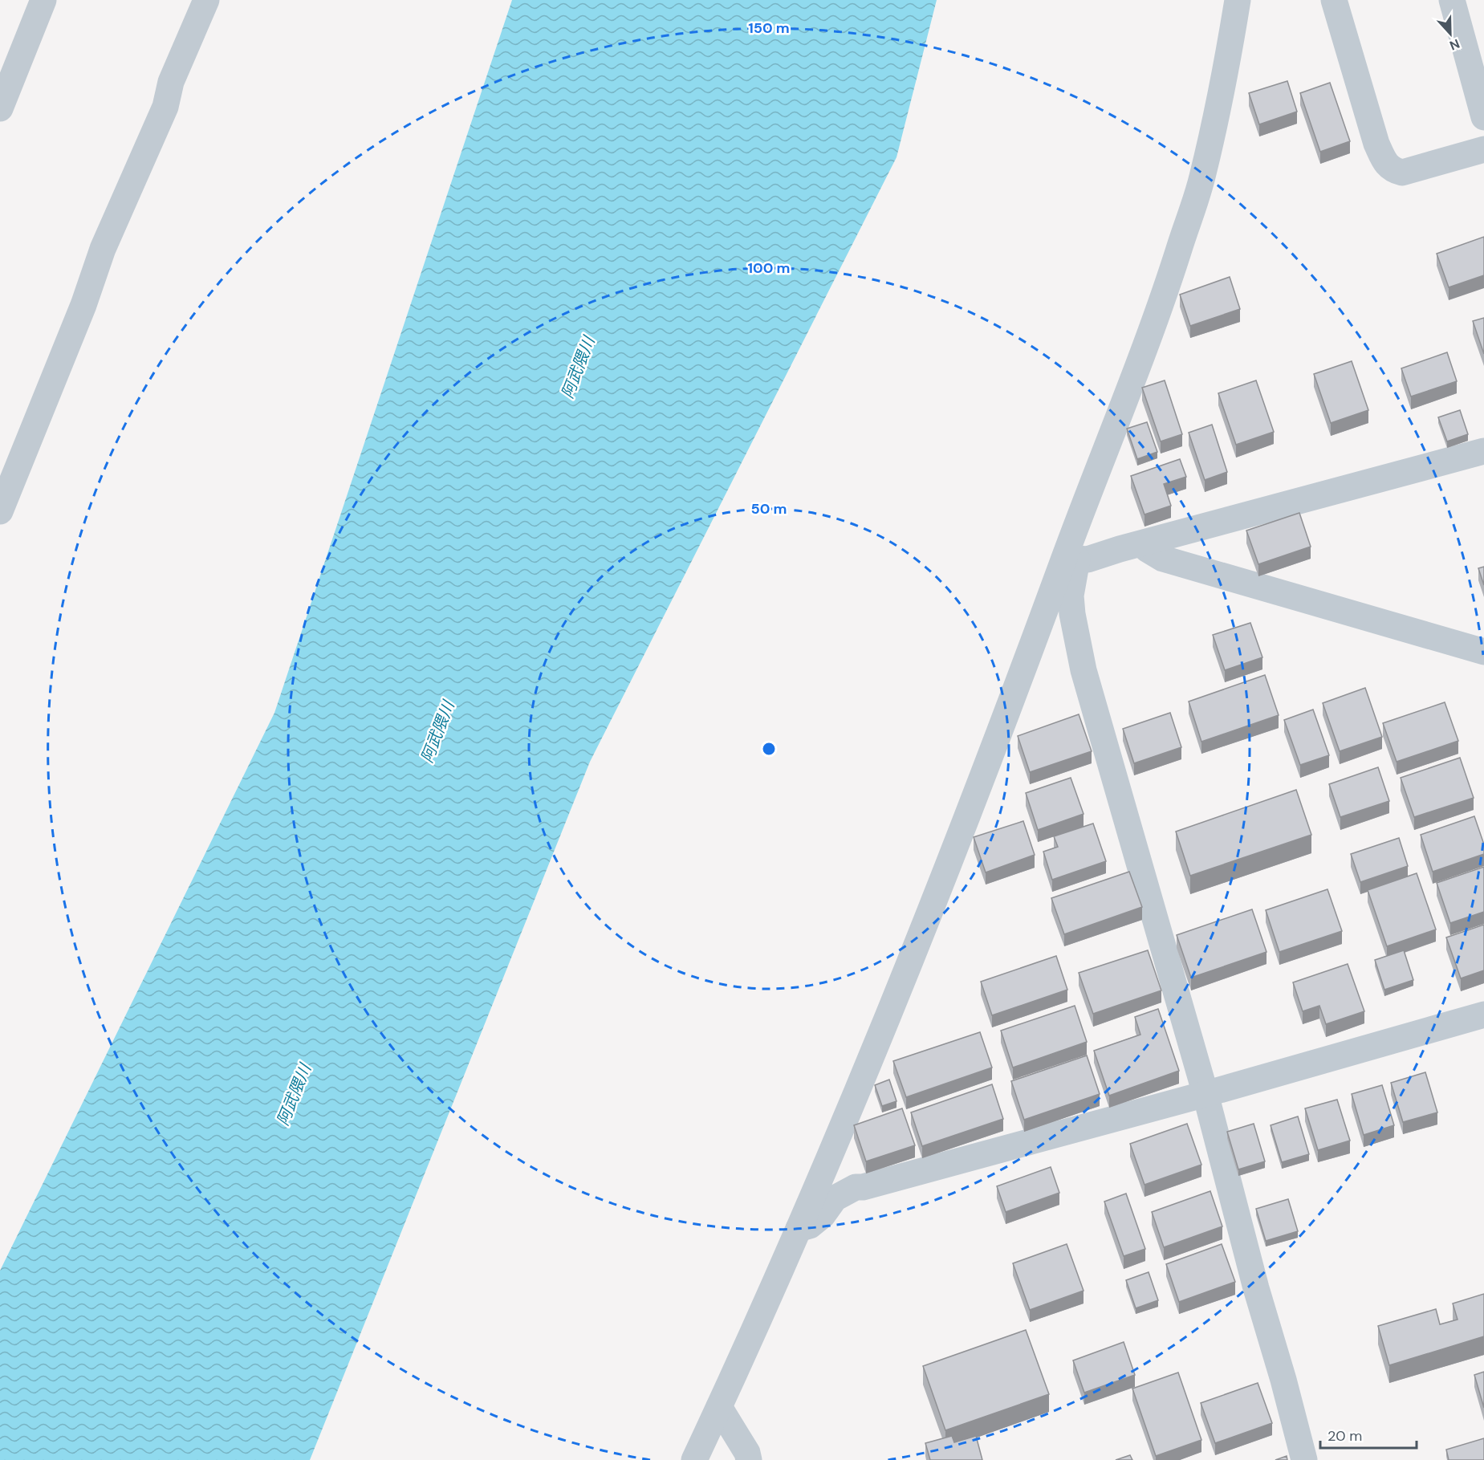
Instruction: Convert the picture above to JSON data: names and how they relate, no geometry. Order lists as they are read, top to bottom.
{
  "water": ["阿武隈川"],
  "scale_bar": "20 m",
  "north": "bottom",
  "rings": ["150 m", "100 m", "50 m"]
}
